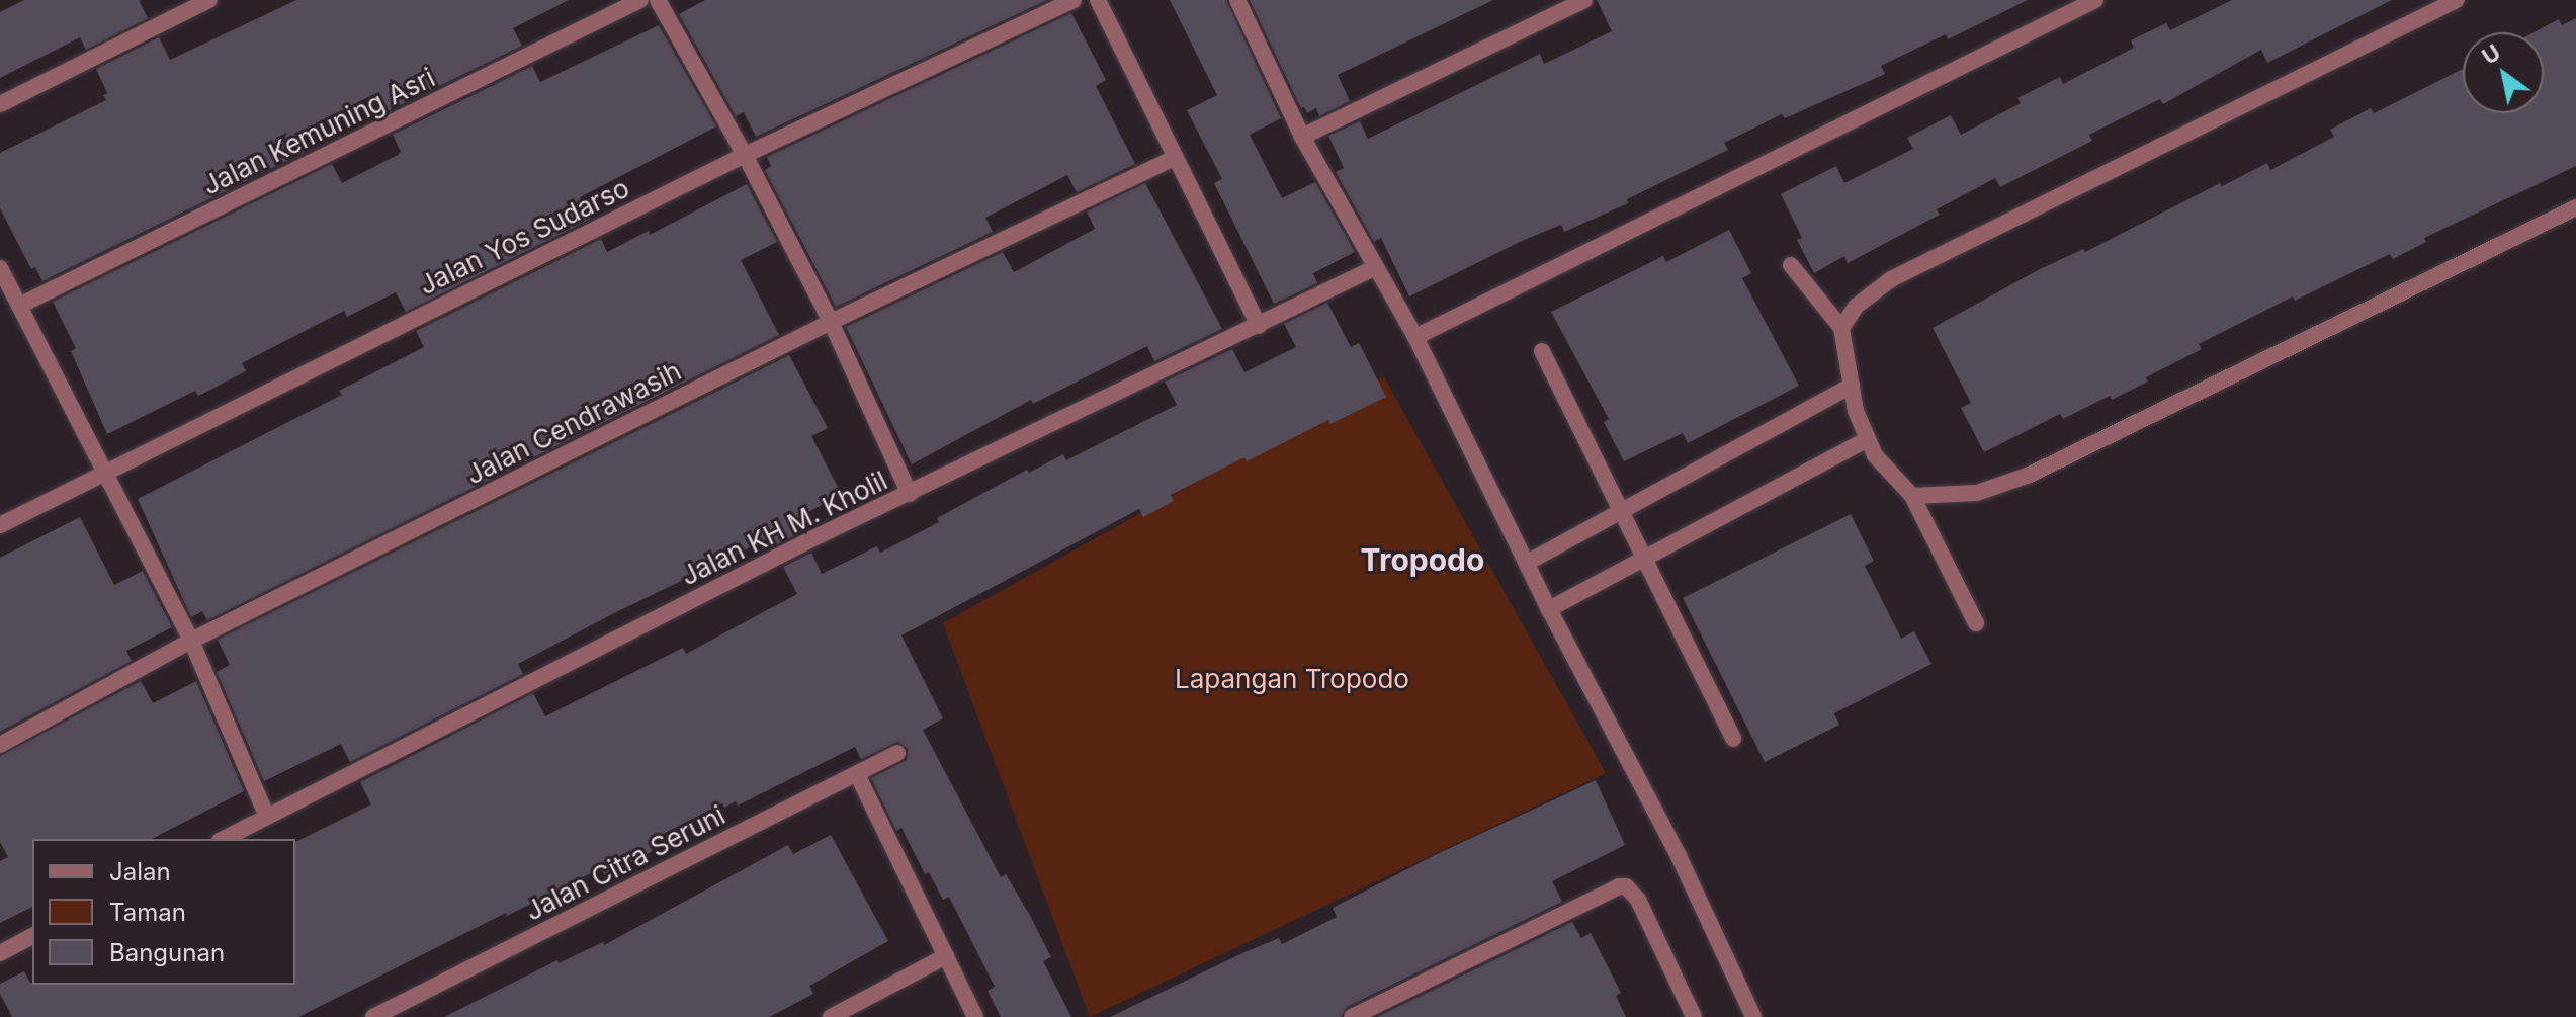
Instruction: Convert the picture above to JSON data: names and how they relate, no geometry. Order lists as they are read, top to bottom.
{
  "streets": {
    "street": [
      "Jalan Kemuning Asri",
      "Jalan Yos Sudarso",
      "Jalan Cendrawasih",
      "Jalan KH M. Kholil",
      "Jalan Citra Seruni"
    ]
  },
  "districts": ["Tropodo"],
  "parks": ["Lapangan Tropodo"],
  "legend": ["Jalan", "Taman", "Bangunan"],
  "north": "top left"
}
